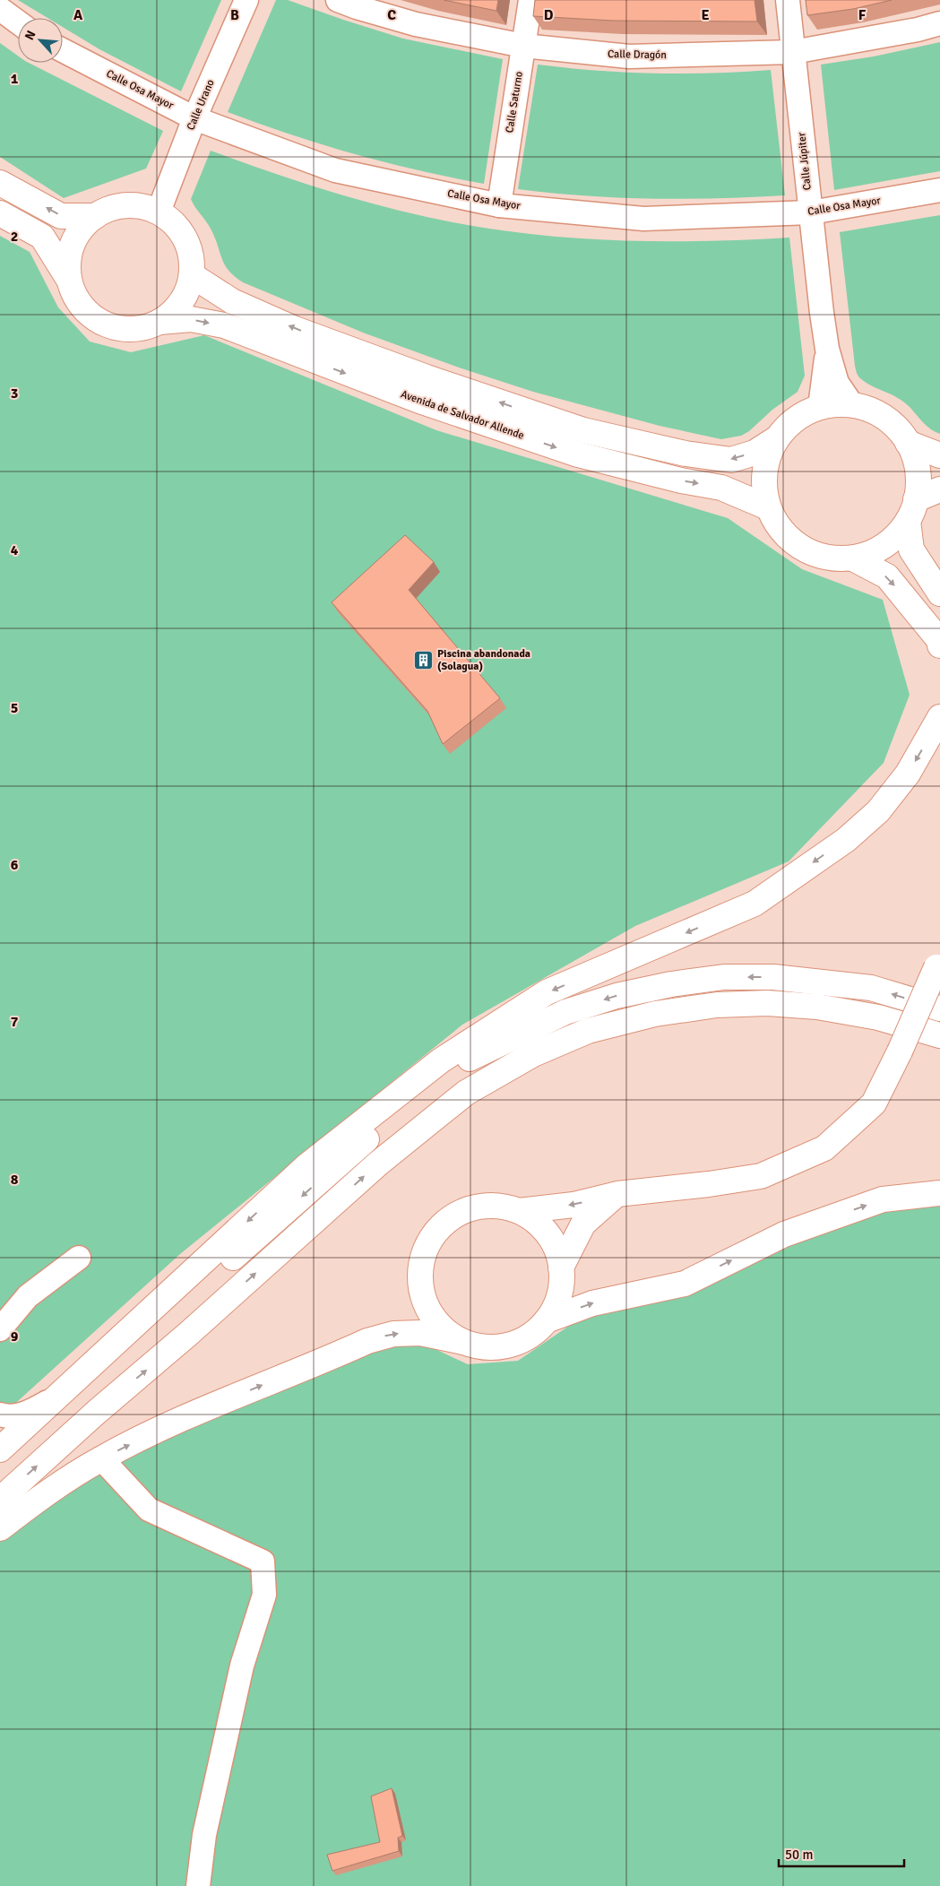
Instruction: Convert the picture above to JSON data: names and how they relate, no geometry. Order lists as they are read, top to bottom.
{
  "streets": {
    "main road": ["Avenida de Salvador Allende"],
    "street": [
      "Calle Dragón",
      "Calle Osa Mayor",
      "Calle Saturno",
      "Calle Urano",
      "Calle Júpiter"
    ]
  },
  "crossings": [
    ["Calle Dragón", "Calle Saturno"],
    ["Calle Dragón", "Calle Júpiter"],
    ["Calle Osa Mayor", "Calle Saturno"],
    ["Calle Osa Mayor", "Calle Urano"],
    ["Calle Osa Mayor", "Calle Júpiter"],
    ["Calle Urano", "Avenida de Salvador Allende"],
    ["Calle Júpiter", "Avenida de Salvador Allende"]
  ],
  "places": {
    "building": ["Piscina abandonada (Solagua)"]
  },
  "scale_bar": "50 m",
  "north": "top left",
  "grid": {
    "columns": [
      "A",
      "B",
      "C",
      "D",
      "E",
      "F"
    ],
    "rows": [
      "1",
      "2",
      "3",
      "4",
      "5",
      "6",
      "7",
      "8",
      "9"
    ]
  }
}
